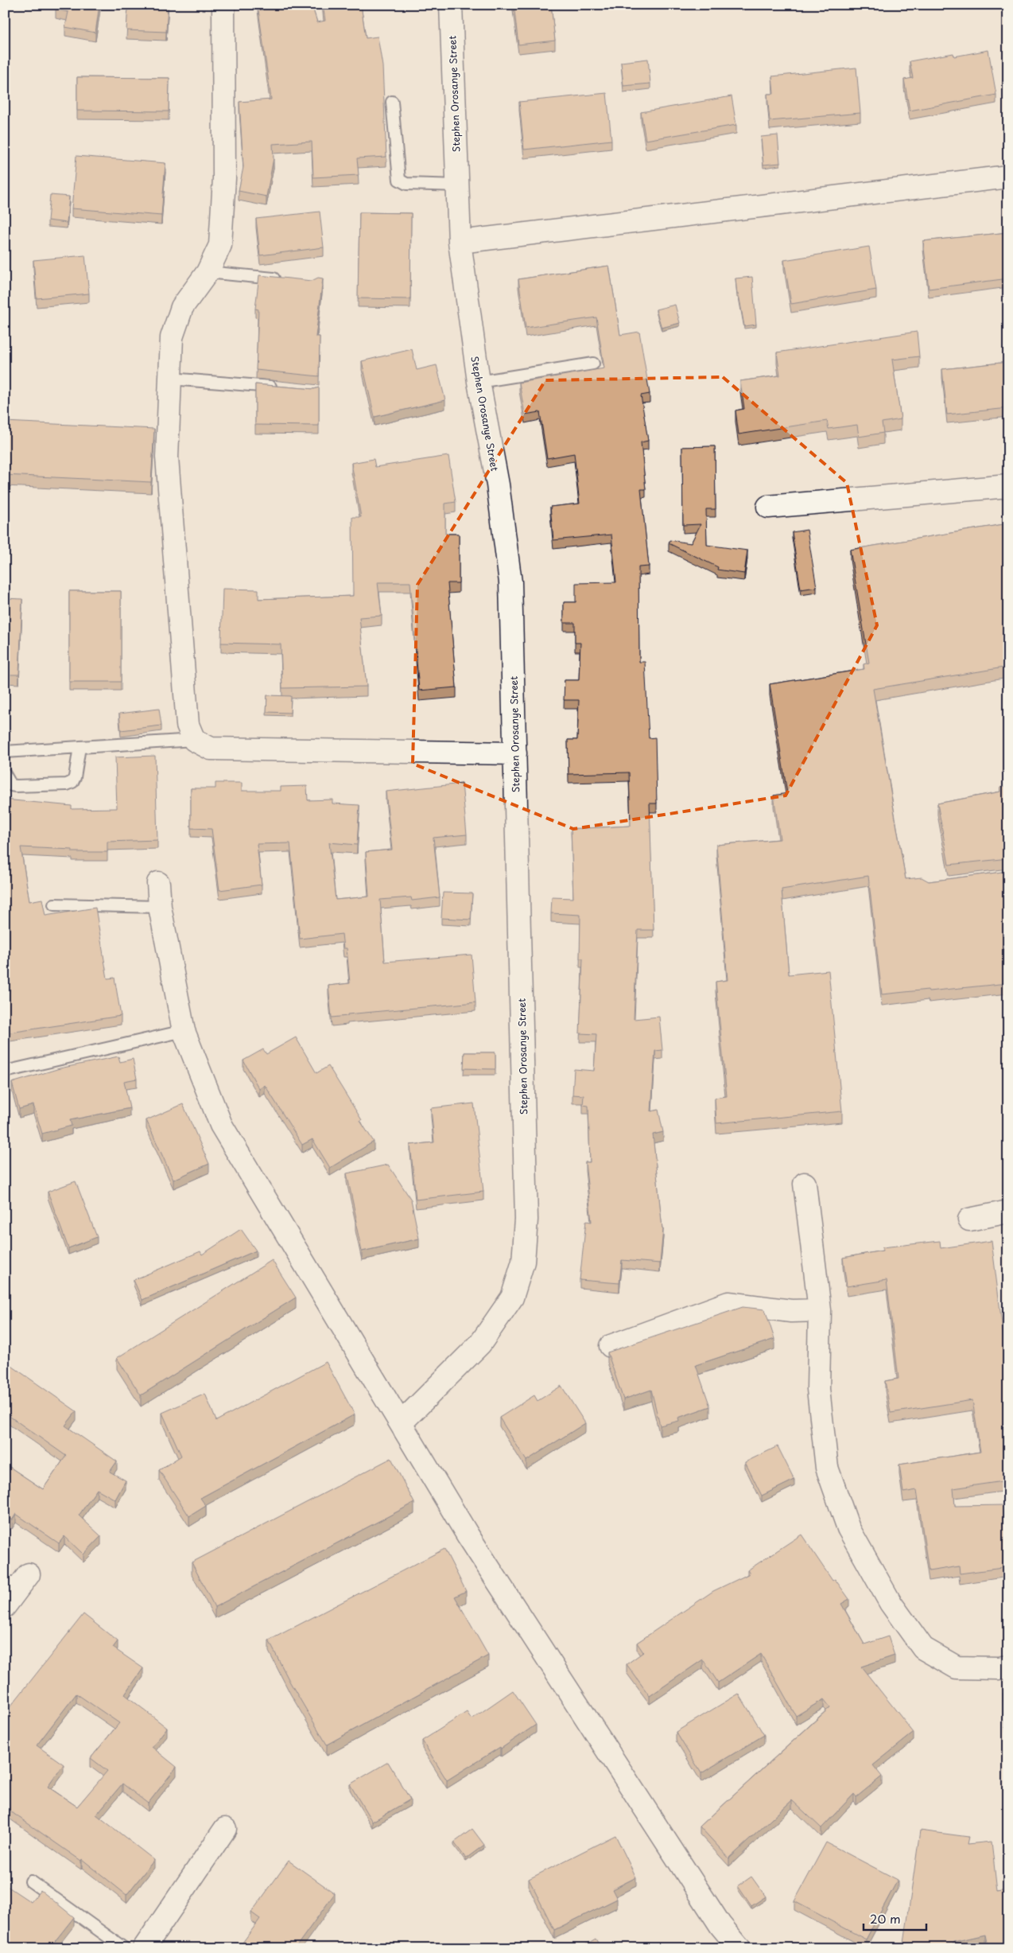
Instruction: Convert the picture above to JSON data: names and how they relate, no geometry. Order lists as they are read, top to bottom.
{
  "streets": {
    "street": ["Stephen Orosanye Street"]
  },
  "scale_bar": "20 m"
}
